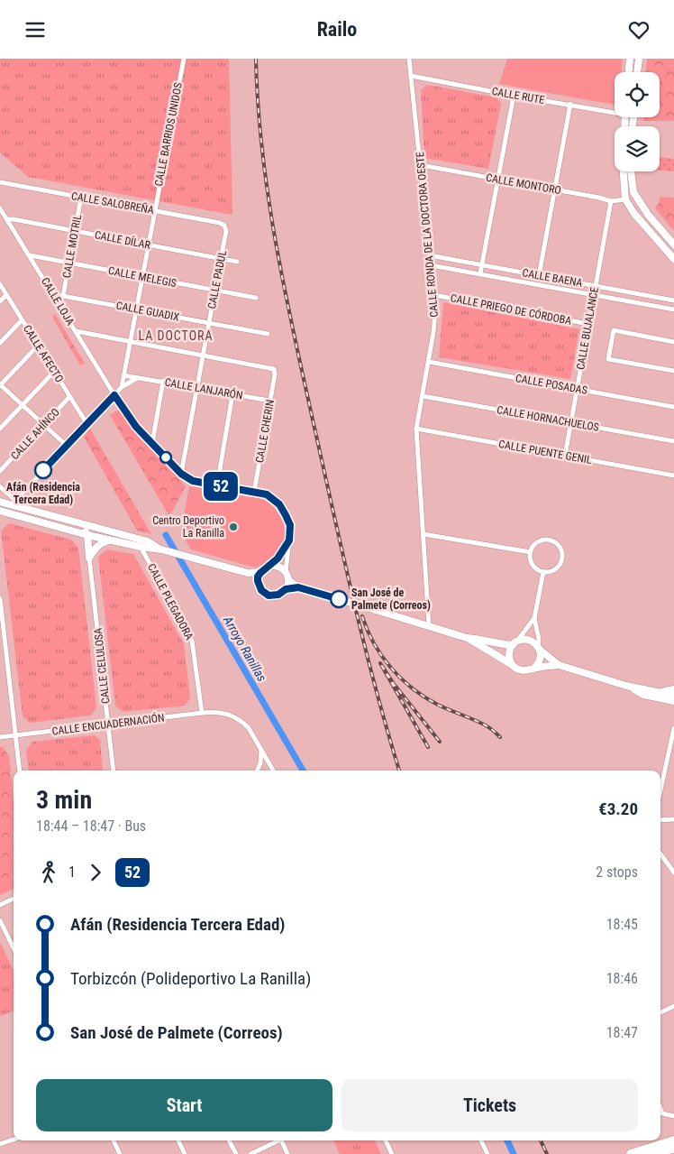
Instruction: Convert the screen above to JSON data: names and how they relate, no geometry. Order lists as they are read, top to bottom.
{
  "streets": {
    "street": [
      "CALLE RUTE",
      "CALLE BARRIOS UNIDOS",
      "CALLE MONTORO",
      "CALLE SALOBREÑA",
      "CALLE RONDA DE LA DOCTORA OESTE",
      "CALLE DÍLAR",
      "CALLE MOTRIL",
      "CALLE MELEGIS",
      "CALLE BAENA",
      "CALLE PADUL",
      "CALLE LOJA",
      "CALLE PRIEGO DE CÓRDOBA",
      "CALLE GUADIX",
      "CALLE BUJALANCE",
      "CALLE AFECTO",
      "CALLE POSADAS",
      "CALLE LANJARÓN",
      "CALLE HORNACHUELOS",
      "CALLE CHERIN",
      "CALLE AHÍNCO",
      "CALLE PUENTE GENIL",
      "CALLE PLEGADORA",
      "CALLE CELULOSA",
      "CALLE ENCUADERNACIÓN"
    ]
  },
  "crossings": [
    ["CALLE RUTE", "CALLE RONDA DE LA DOCTORA OESTE"],
    ["CALLE BARRIOS UNIDOS", "CALLE SALOBREÑA"],
    ["CALLE BARRIOS UNIDOS", "CALLE DÍLAR"],
    ["CALLE BARRIOS UNIDOS", "CALLE MELEGIS"],
    ["CALLE BARRIOS UNIDOS", "CALLE GUADIX"],
    ["CALLE BARRIOS UNIDOS", "CALLE LANJARÓN"],
    ["CALLE MONTORO", "CALLE RONDA DE LA DOCTORA OESTE"],
    ["CALLE MONTORO", "CALLE BUJALANCE"],
    ["CALLE SALOBREÑA", "CALLE MOTRIL"],
    ["CALLE SALOBREÑA", "CALLE PADUL"],
    ["CALLE RONDA DE LA DOCTORA OESTE", "CALLE BAENA"],
    ["CALLE RONDA DE LA DOCTORA OESTE", "CALLE PRIEGO DE CÓRDOBA"],
    ["CALLE RONDA DE LA DOCTORA OESTE", "CALLE POSADAS"],
    ["CALLE RONDA DE LA DOCTORA OESTE", "CALLE HORNACHUELOS"],
    ["CALLE RONDA DE LA DOCTORA OESTE", "CALLE PUENTE GENIL"],
    ["CALLE DÍLAR", "CALLE MOTRIL"],
    ["CALLE DÍLAR", "CALLE PADUL"],
    ["CALLE DÍLAR", "CALLE LOJA"],
    ["CALLE MOTRIL", "CALLE MELEGIS"],
    ["CALLE MOTRIL", "CALLE GUADIX"],
    ["CALLE MELEGIS", "CALLE PADUL"],
    ["CALLE MELEGIS", "CALLE LOJA"],
    ["CALLE BAENA", "CALLE BUJALANCE"],
    ["CALLE PADUL", "CALLE LOJA"],
    ["CALLE PADUL", "CALLE GUADIX"],
    ["CALLE PADUL", "CALLE LANJARÓN"],
    ["CALLE PADUL", "CALLE CHERIN"],
    ["CALLE LOJA", "CALLE GUADIX"],
    ["CALLE PRIEGO DE CÓRDOBA", "CALLE BUJALANCE"],
    ["CALLE BUJALANCE", "CALLE POSADAS"],
    ["CALLE BUJALANCE", "CALLE HORNACHUELOS"],
    ["CALLE BUJALANCE", "CALLE PUENTE GENIL"],
    ["CALLE AFECTO", "CALLE AHÍNCO"],
    ["CALLE LANJARÓN", "CALLE CHERIN"],
    ["CALLE PLEGADORA", "CALLE ENCUADERNACIÓN"],
    ["CALLE CELULOSA", "CALLE ENCUADERNACIÓN"]
  ],
  "districts": ["LA DOCTORA"],
  "water": ["Arroyo Ranillas"],
  "places": ["Afán (Residencia Tercera Edad)", "Centro Deportivo La Ranilla", "San José de Palmete (Correos)"],
  "lines": ["bus line 52"],
  "page": {
    "header": "Railo",
    "on_map": "52",
    "heading": ["3 min", "18:44 – 18:47 · Bus", "€3.20"],
    "legs": ["1", "52", "2 stops"],
    "list": [
      {
        "name": "Afán (Residencia Tercera Edad)",
        "value": "18:45"
      },
      {
        "name": "Torbizcón (Polideportivo La Ranilla)",
        "value": "18:46"
      },
      {
        "name": "San José de Palmete (Correos)",
        "value": "18:47"
      }
    ],
    "buttons": ["Start", "Tickets"]
  }
}
